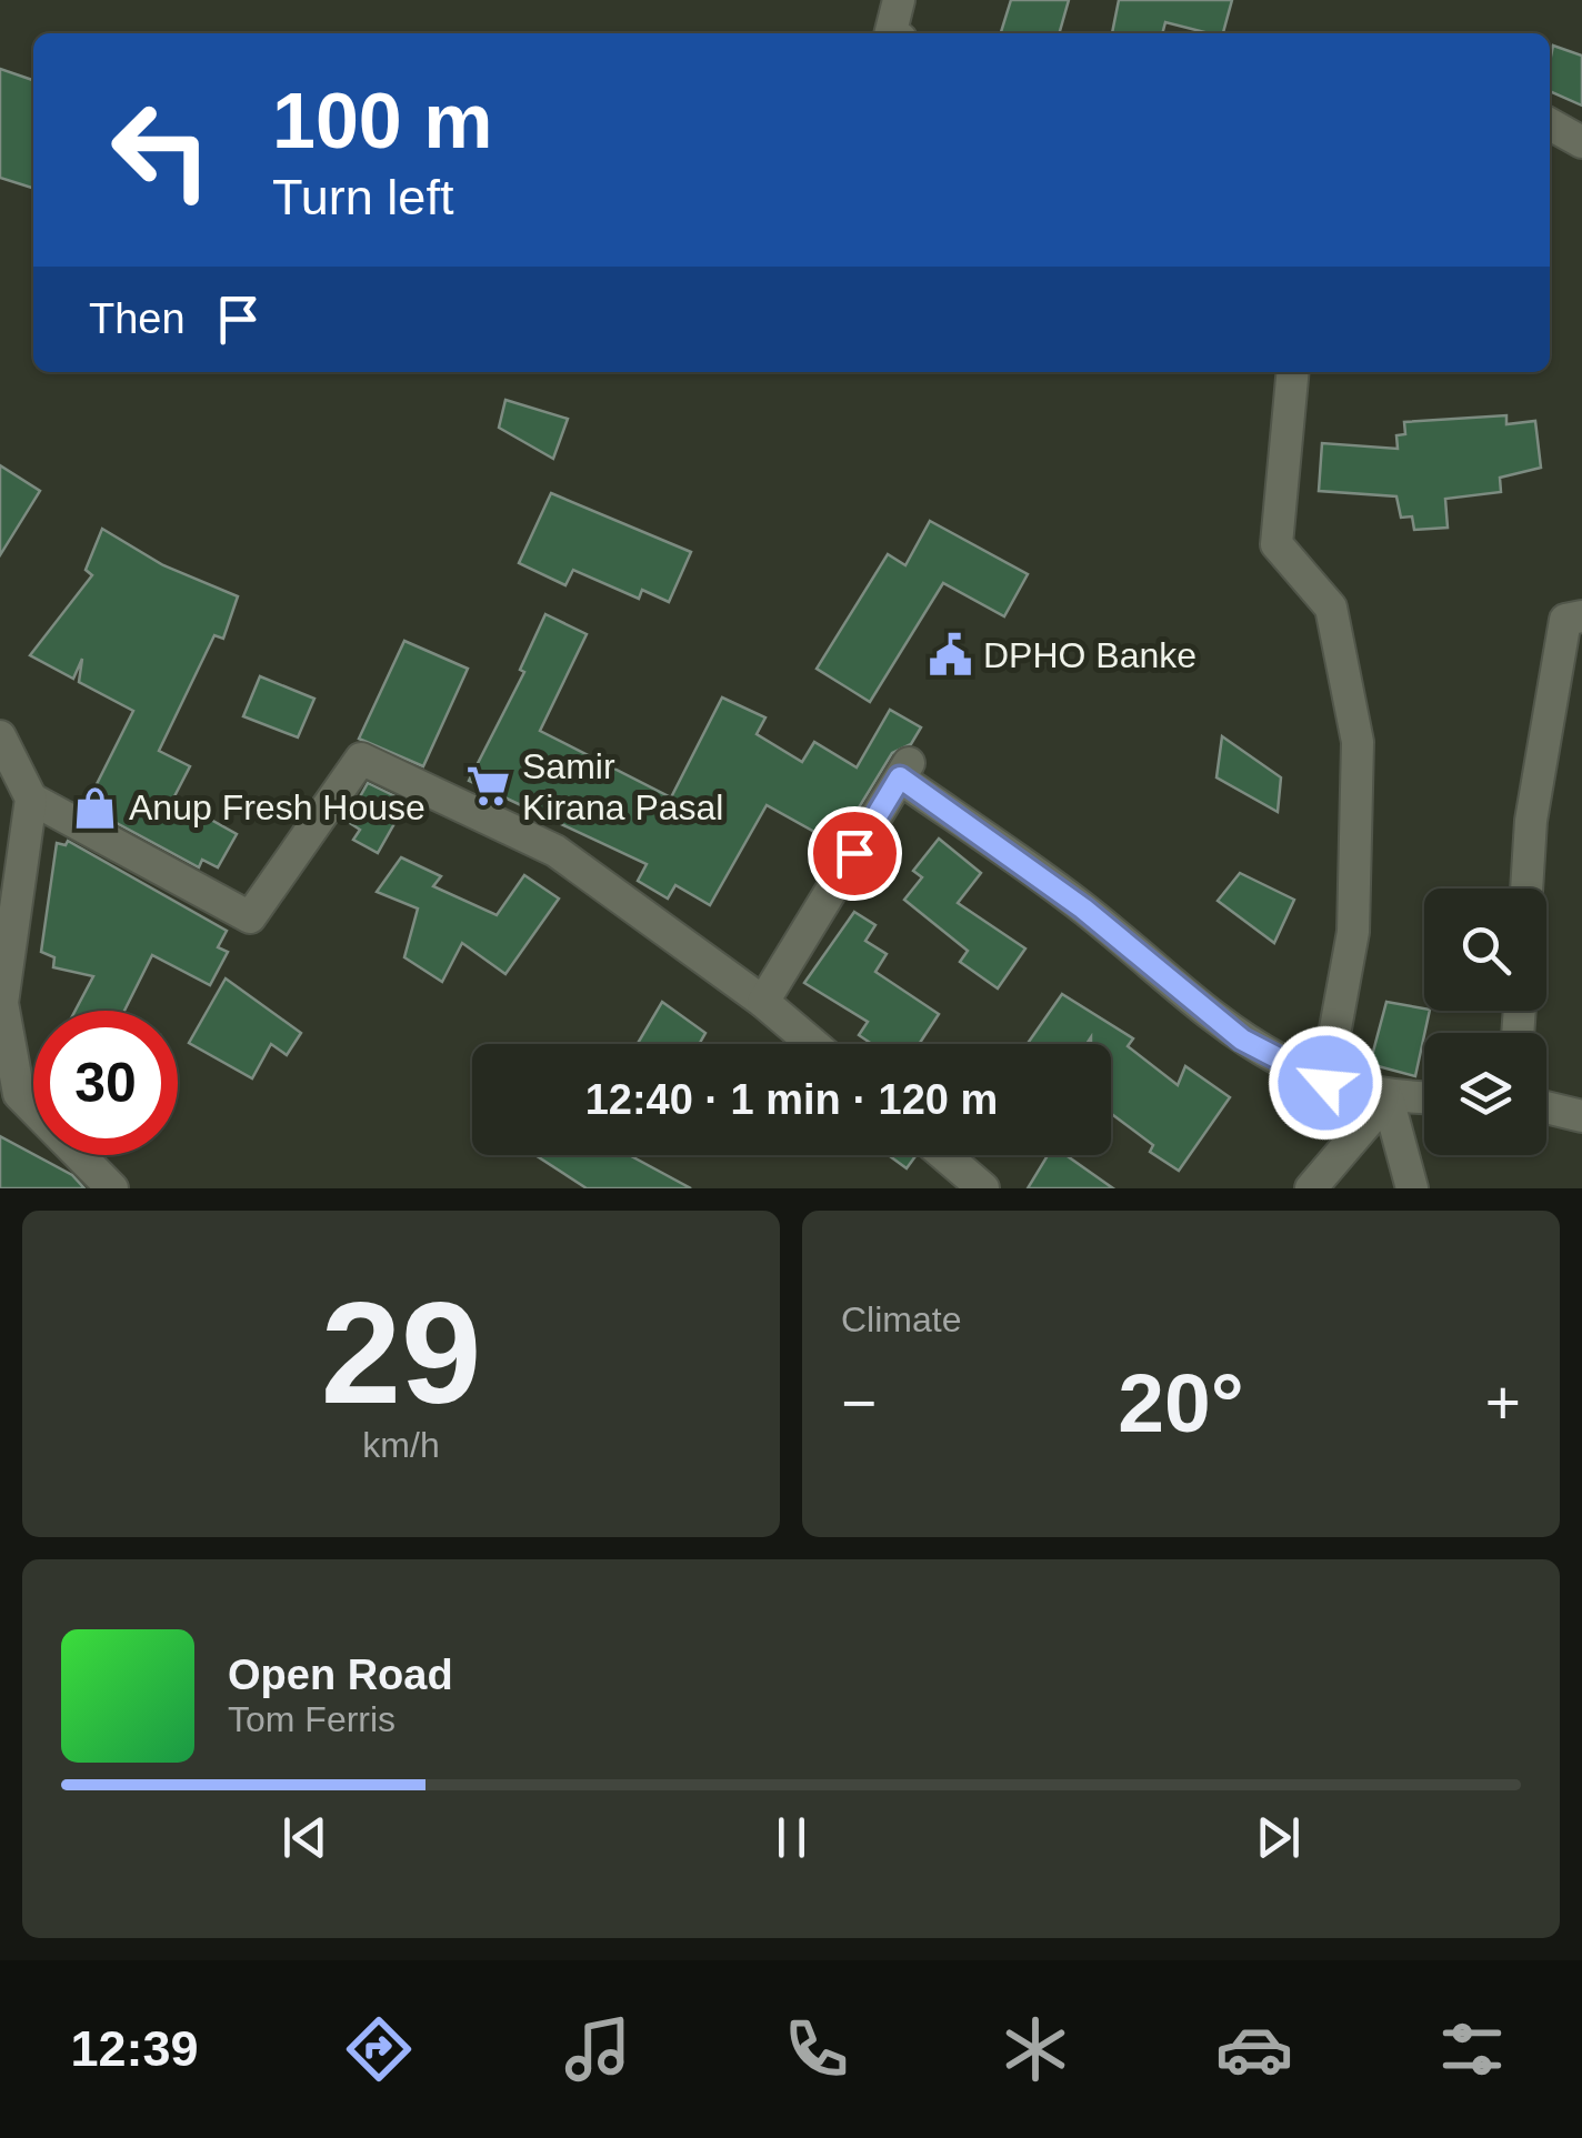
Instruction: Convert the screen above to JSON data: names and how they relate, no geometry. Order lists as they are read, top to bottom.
{
  "places": {
    "public building": ["DPHO Banke"],
    "supermarket": ["Samir Kirana Pasal"],
    "shop": ["Anup Fresh House"]
  },
  "page": {
    "turn": ["100 m", "Turn left"],
    "then": "Then",
    "limit": "30",
    "trip": "12:40 · 1 min · 120 m",
    "tile": [
      ["29", "km/h"],
      "Climate"
    ],
    "heat": ["−", "20°", "+"],
    "song": ["Open Road", "Tom Ferris"],
    "tabs": "12:39"
  }
}
